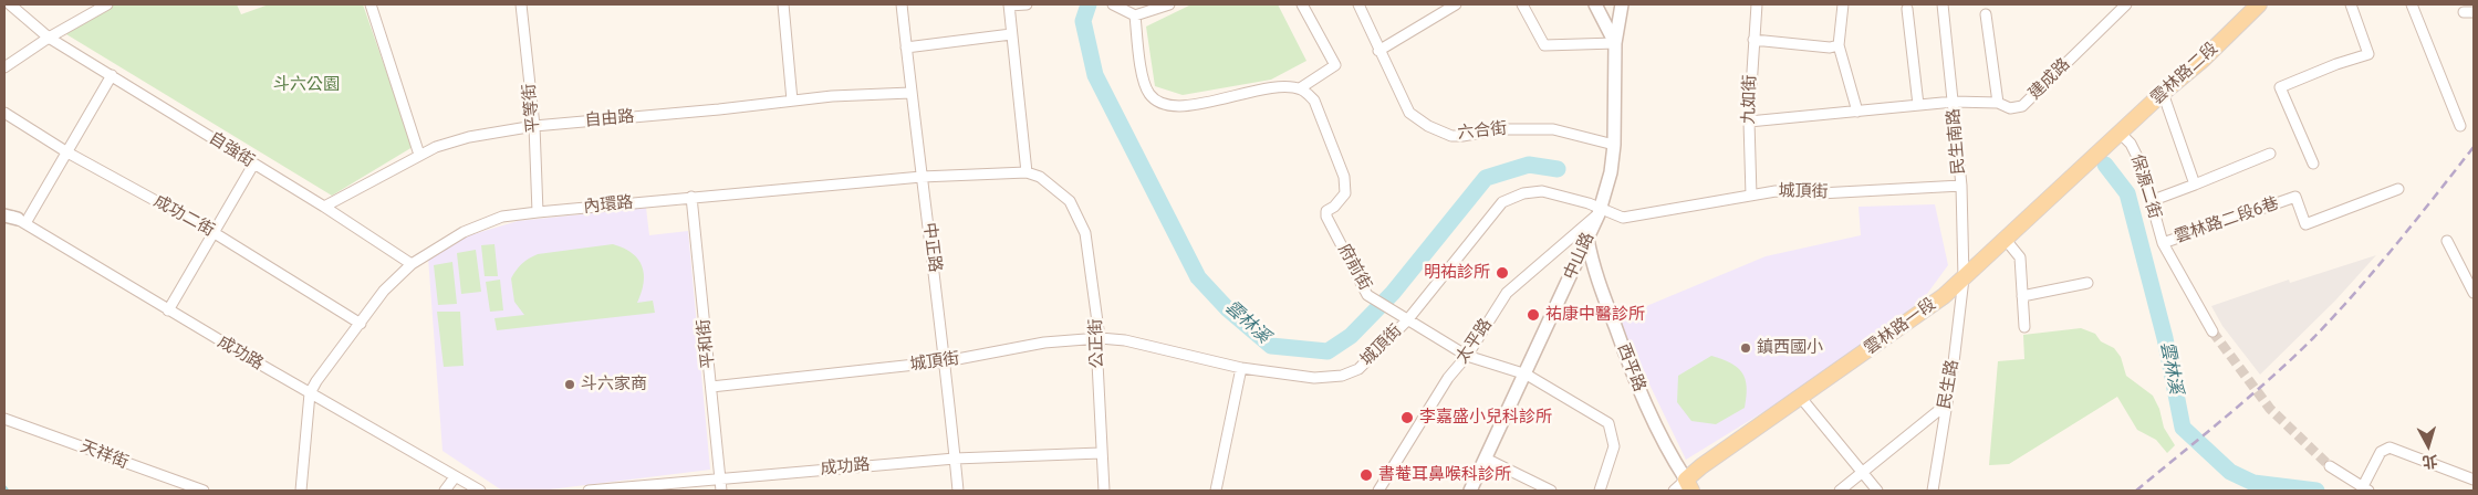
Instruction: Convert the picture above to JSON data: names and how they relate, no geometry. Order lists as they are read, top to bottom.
{
  "streets": {
    "main road": ["雲林路二段", "雲林路一段"],
    "street": [
      "建成路",
      "九如街",
      "平等街",
      "自由路",
      "六合街",
      "民生南路",
      "自強街",
      "保源二街",
      "城頂街",
      "內環路",
      "成功二街",
      "雲林路二段6巷",
      "中正路",
      "中山路",
      "府前街",
      "太平路",
      "平和街",
      "公正街",
      "成功路",
      "西平路",
      "民生路",
      "天祥街"
    ]
  },
  "crossings": [
    ["雲林路二段", "保源二街"],
    ["雲林路二段", "雲林路一段"],
    ["建成路", "民生南路"],
    ["九如街", "城頂街"],
    ["平等街", "自由路"],
    ["平等街", "內環路"],
    ["自由路", "自強街"],
    ["自由路", "中正路"],
    ["六合街", "中山路"],
    ["民生南路", "城頂街"],
    ["民生南路", "雲林路一段"],
    ["民生南路", "民生路"],
    ["自強街", "內環路"],
    ["保源二街", "雲林路二段6巷"],
    ["保源二街", "雲林路一段"],
    ["城頂街", "中正路"],
    ["城頂街", "中山路"],
    ["城頂街", "府前街"],
    ["城頂街", "太平路"],
    ["城頂街", "平和街"],
    ["城頂街", "公正街"],
    ["內環路", "成功二街"],
    ["內環路", "中正路"],
    ["內環路", "平和街"],
    ["內環路", "公正街"],
    ["內環路", "成功路"],
    ["中正路", "成功路"],
    ["中山路", "府前街"],
    ["中山路", "太平路"],
    ["中山路", "西平路"],
    ["府前街", "太平路"],
    ["雲林路一段", "西平路"],
    ["雲林路一段", "民生路"],
    ["平和街", "成功路"],
    ["公正街", "成功路"]
  ],
  "water": ["雲林溪"],
  "parks": ["斗六公園"],
  "places": [
    "明祐診所",
    "祐康中醫診所",
    "鎮西國小",
    "斗六家商",
    "李嘉盛小兒科診所",
    "書菴耳鼻喉科診所"
  ],
  "north": "bottom"
}
